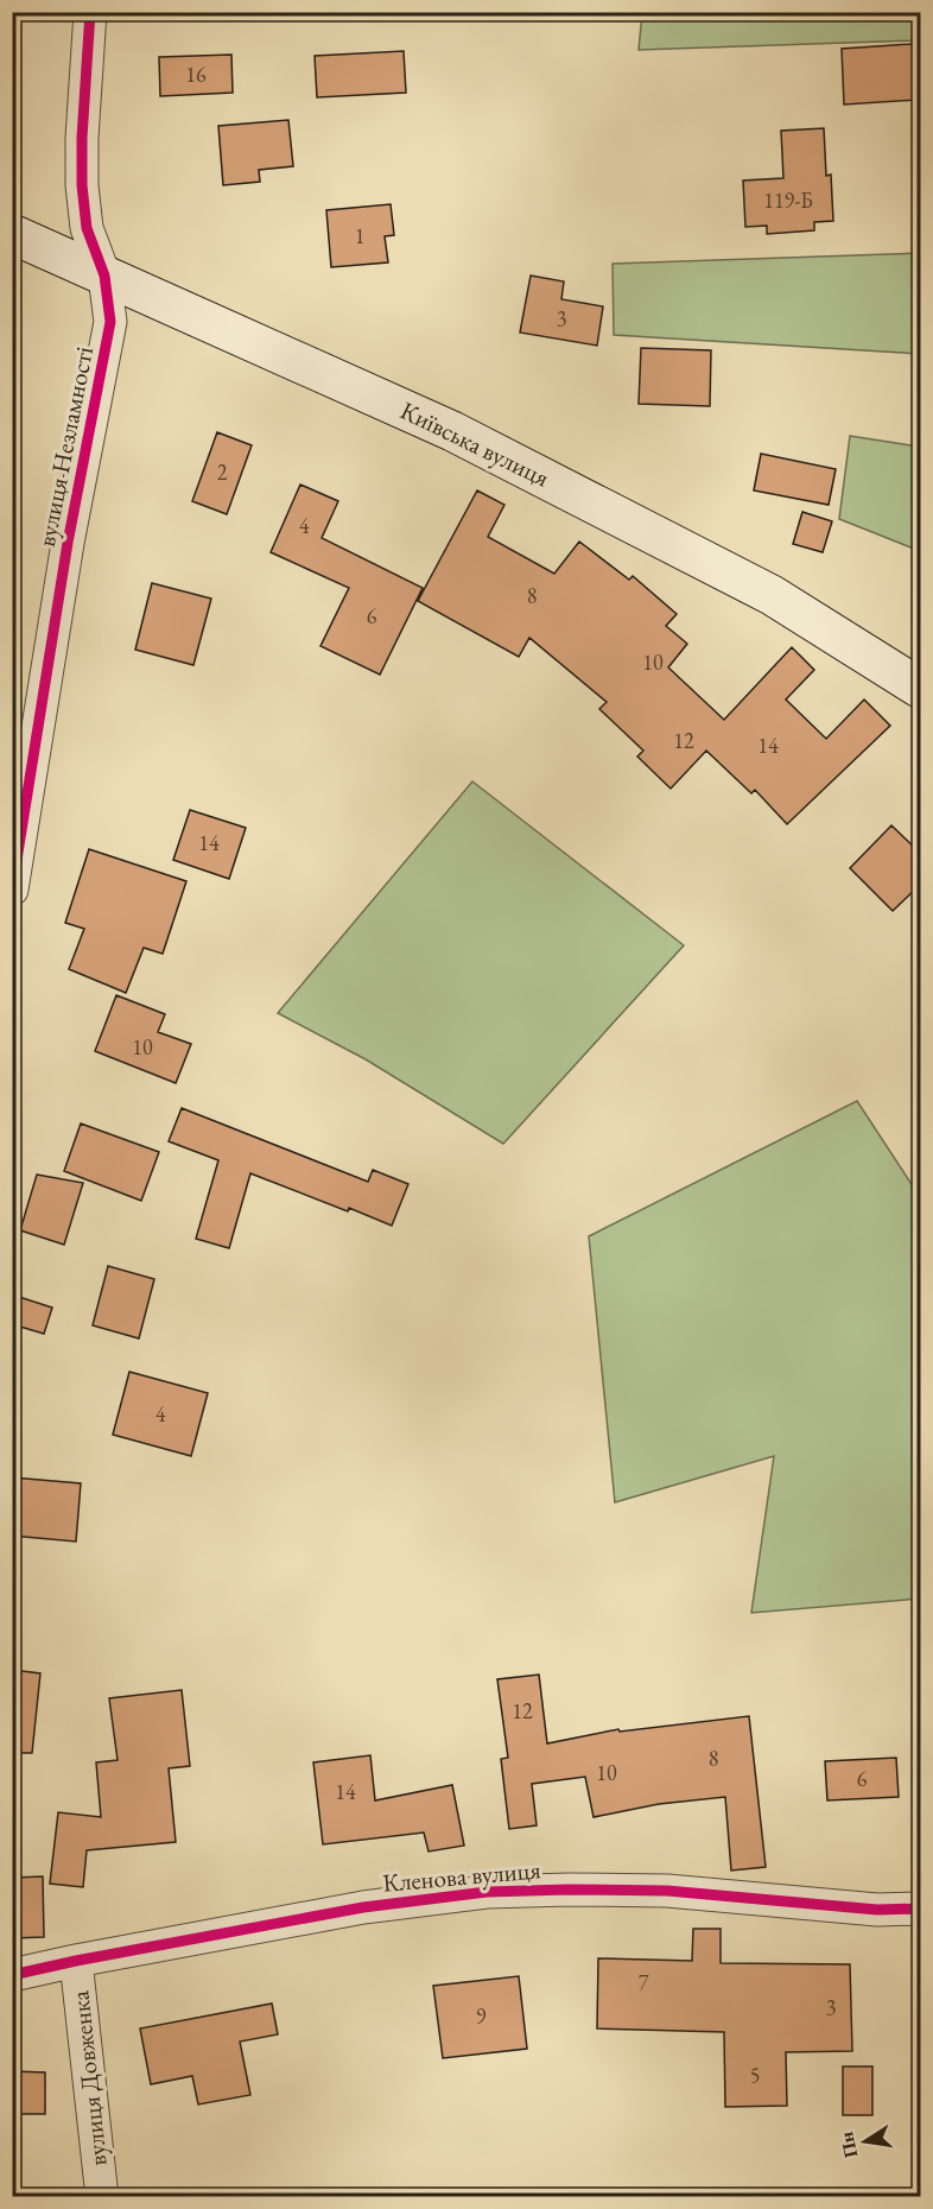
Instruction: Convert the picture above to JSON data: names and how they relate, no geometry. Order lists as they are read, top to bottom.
{
  "streets": {
    "main road": ["Київська вулиця"],
    "street": ["вулиця Незламності", "Кленова вулиця", "вулиця Довженка"]
  },
  "crossings": [
    ["Київська вулиця", "вулиця Незламності"],
    ["Кленова вулиця", "вулиця Довженка"]
  ],
  "house_numbers": [
    "16",
    "119-Б",
    "1",
    "3",
    "2",
    "4",
    "8",
    "6",
    "10",
    "12",
    "14",
    "14",
    "10",
    "4",
    "12",
    "8",
    "10",
    "6",
    "14",
    "7",
    "3",
    "9",
    "5"
  ],
  "north": "left"
}
